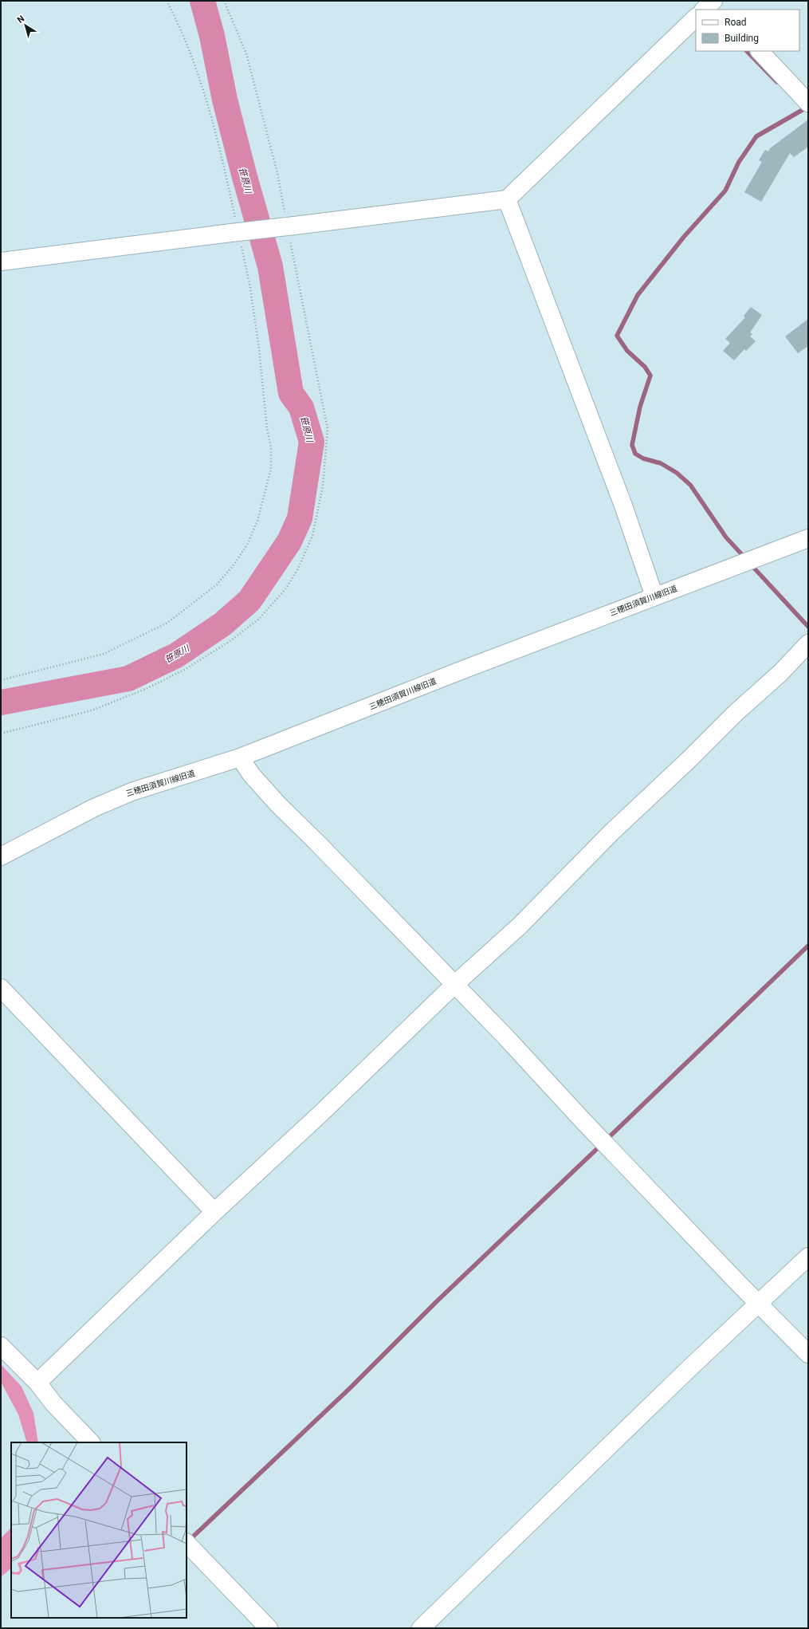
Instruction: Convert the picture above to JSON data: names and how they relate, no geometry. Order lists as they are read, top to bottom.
{
  "streets": {
    "street": ["三穂田須賀川線旧道"]
  },
  "water": ["笹原川"],
  "legend": ["Road", "Building"],
  "north": "top left"
}
